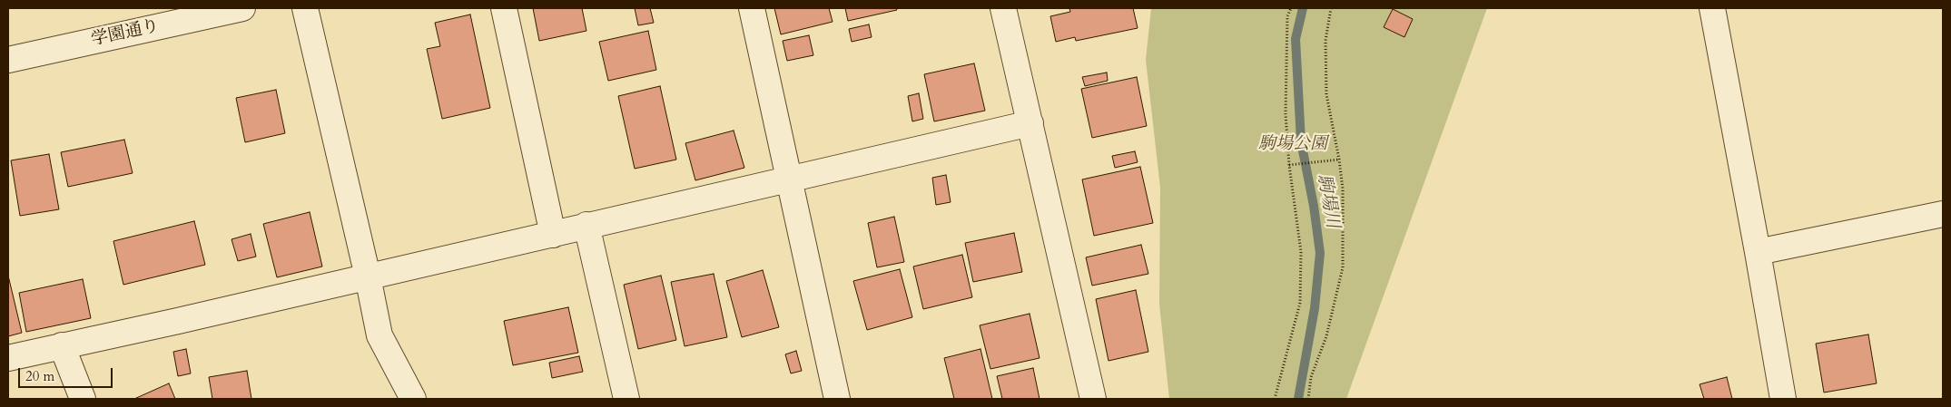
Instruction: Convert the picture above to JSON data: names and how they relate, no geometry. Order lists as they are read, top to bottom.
{
  "streets": {
    "street": ["学園通り"]
  },
  "water": ["駒場川"],
  "parks": ["駒場公園"],
  "scale_bar": "20 m"
}
